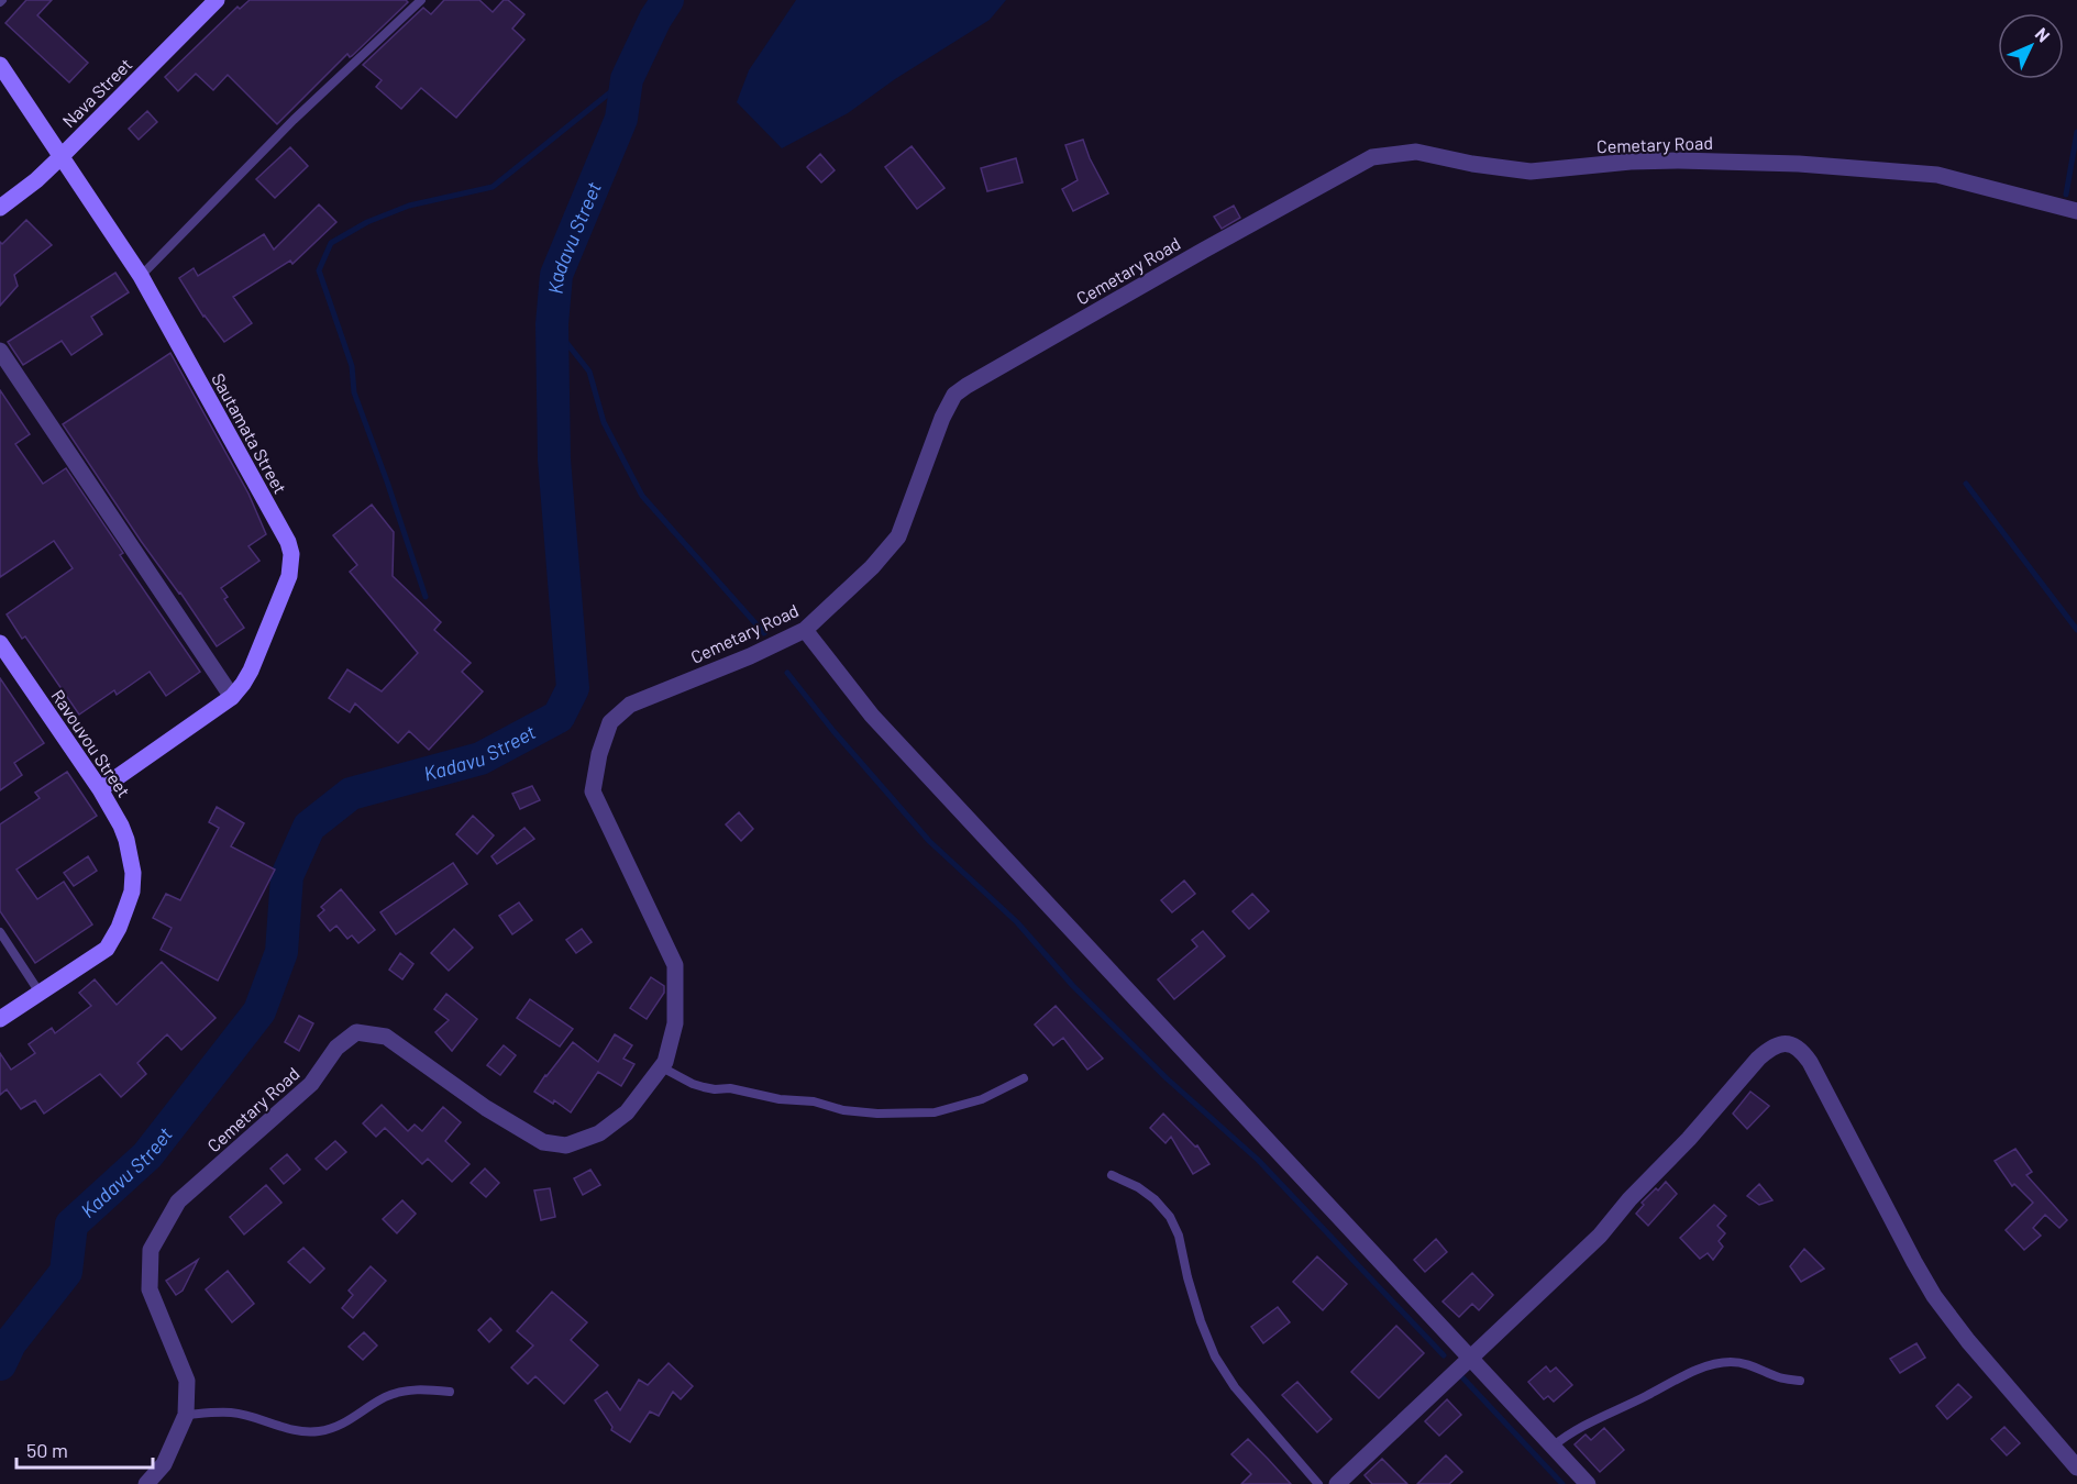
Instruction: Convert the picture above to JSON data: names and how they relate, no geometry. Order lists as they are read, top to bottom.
{
  "streets": {
    "street": [
      "Nava Street",
      "Cemetary Road",
      "Sautamata Street",
      "Ravouvou Street"
    ]
  },
  "crossings": [
    ["Nava Street", "Sautamata Street"],
    ["Sautamata Street", "Ravouvou Street"]
  ],
  "water": ["Kadavu Street"],
  "scale_bar": "50 m",
  "north": "top right"
}
